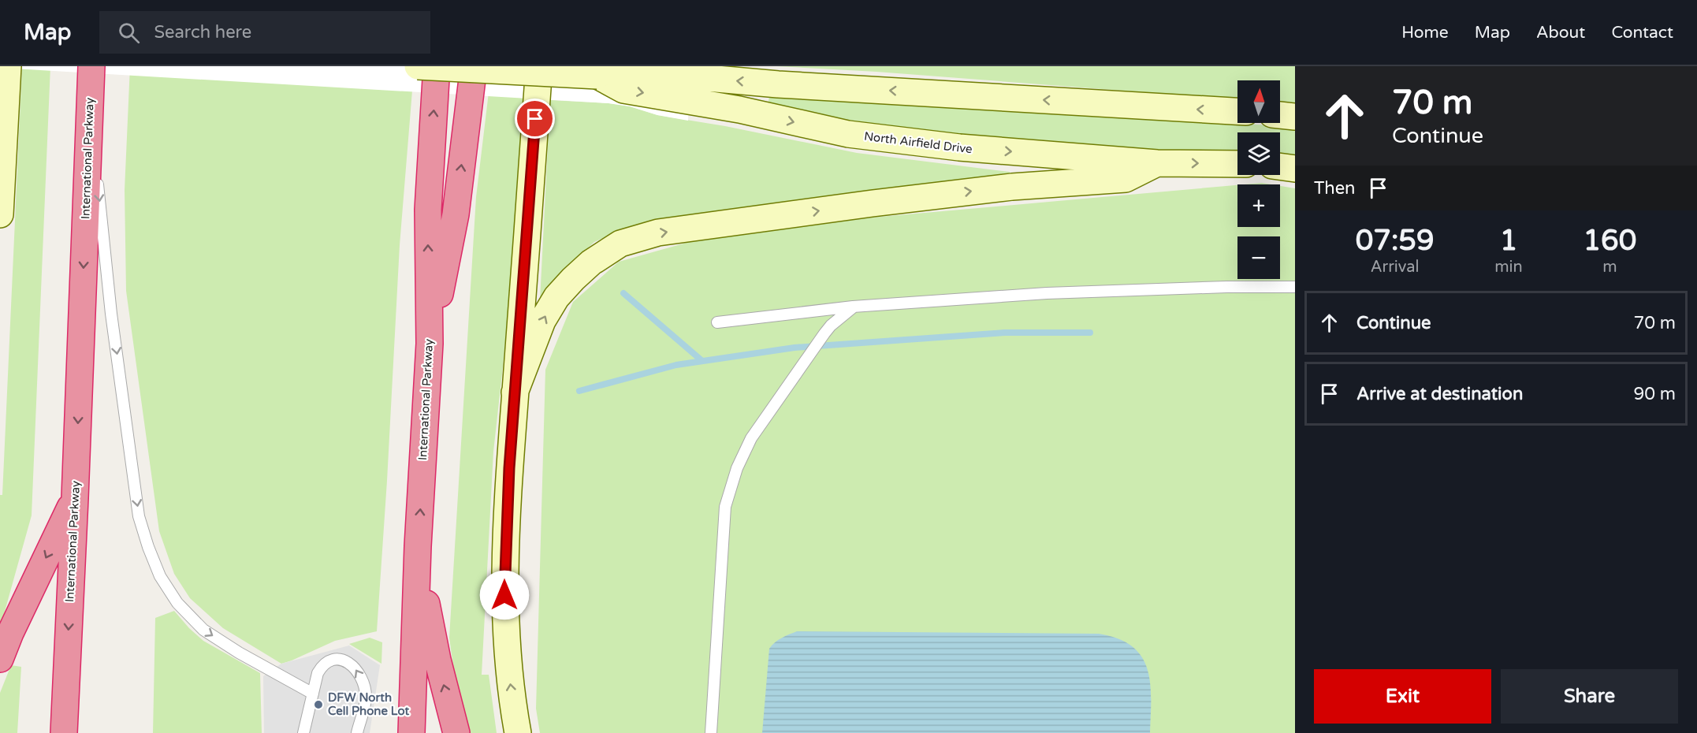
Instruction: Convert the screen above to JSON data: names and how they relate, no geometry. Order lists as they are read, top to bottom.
{
  "streets": {
    "highway": ["International Parkway"],
    "main road": ["North Airfield Drive"]
  },
  "places": ["DFW North Cell Phone Lot"],
  "north": "top",
  "page": {
    "header": "Map",
    "search": "Search here",
    "nav": [
      "Home",
      "Map",
      "About",
      "Contact"
    ],
    "turn": ["70 m", "Continue"],
    "map_buttons": ["+", "−"],
    "then": "Then",
    "eta": [
      "07:59",
      "Arrival",
      "1",
      "min",
      "160",
      "m"
    ],
    "list": [
      {
        "name": "Continue",
        "value": "70 m"
      },
      {
        "name": "Arrive at destination",
        "value": "90 m"
      }
    ],
    "buttons": ["Exit", "Share"]
  }
}
